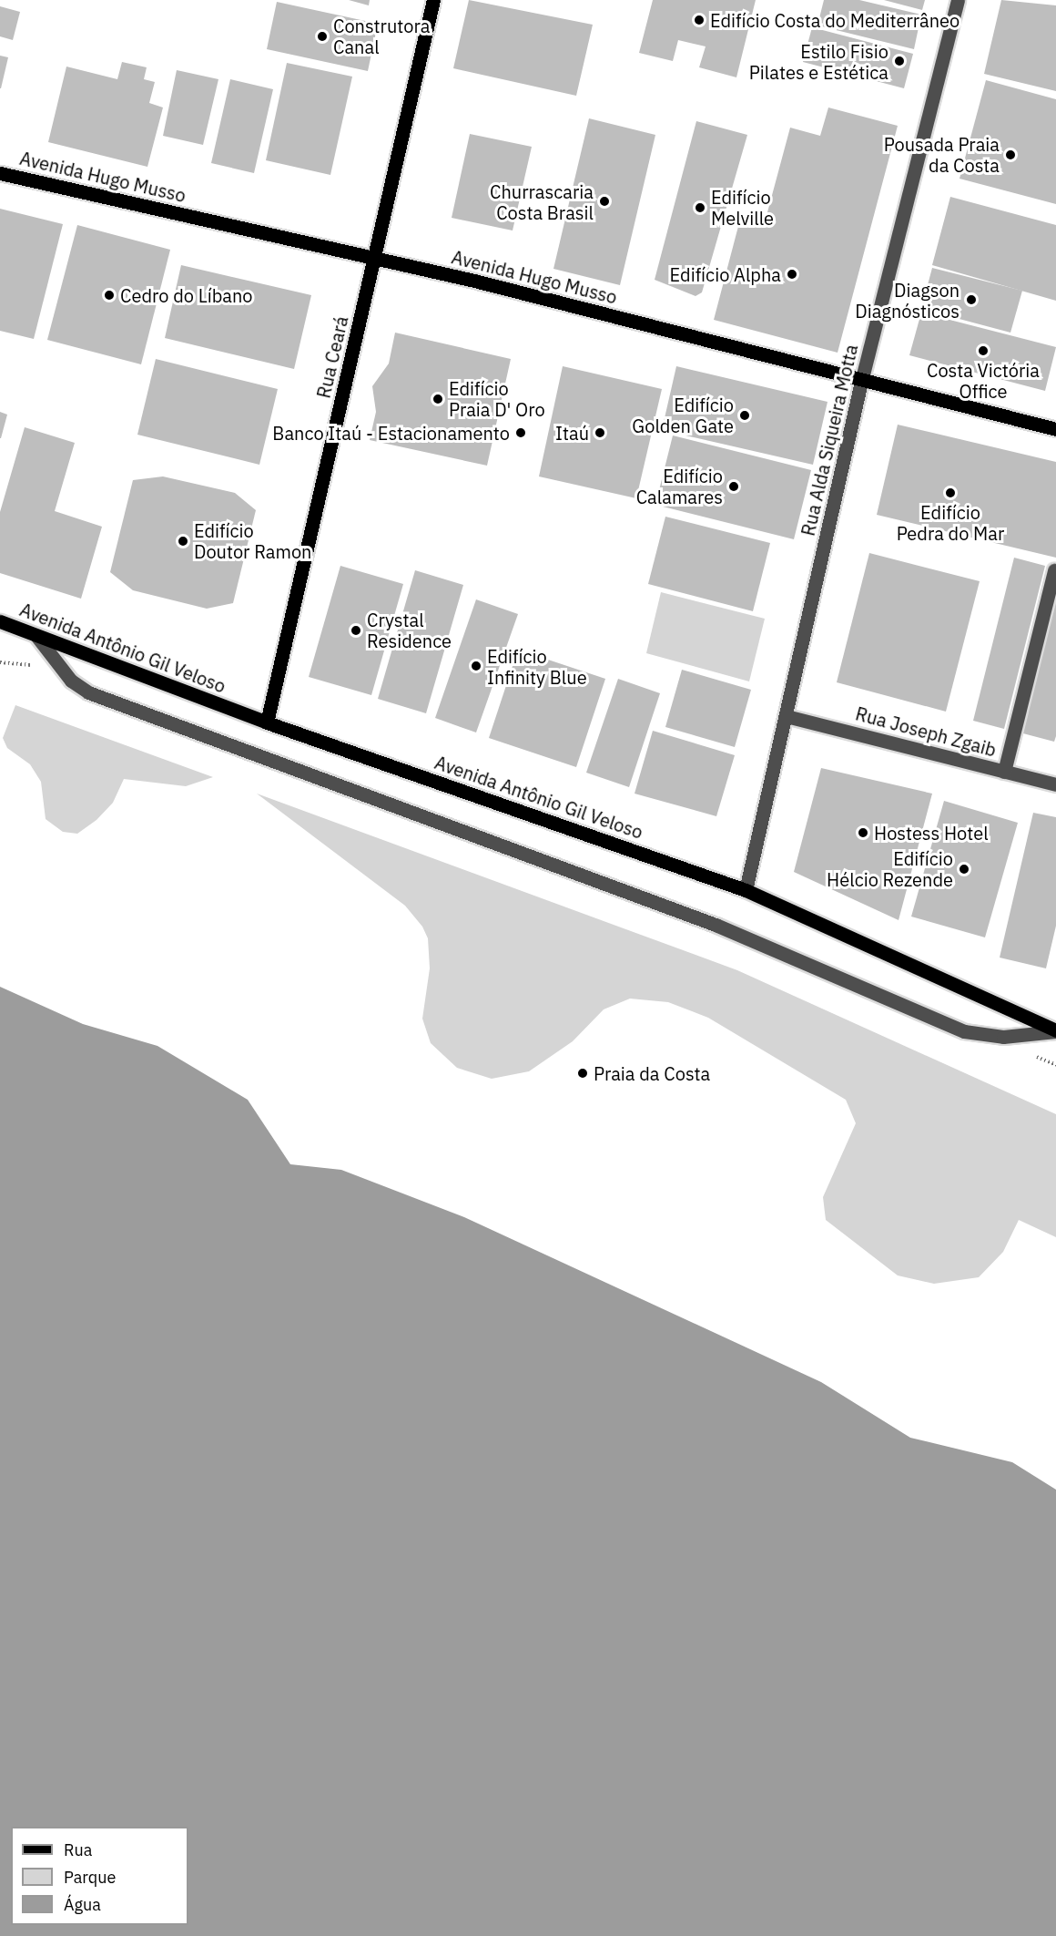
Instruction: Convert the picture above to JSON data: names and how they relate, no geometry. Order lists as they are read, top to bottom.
{
  "streets": {
    "main road": ["Avenida Hugo Musso", "Rua Ceará", "Avenida Antônio Gil Veloso"],
    "street": ["Rua Alda Siqueira Motta", "Rua Joseph Zgaib"]
  },
  "crossings": [
    ["Avenida Hugo Musso", "Rua Ceará"],
    ["Avenida Hugo Musso", "Rua Alda Siqueira Motta"],
    ["Rua Ceará", "Avenida Antônio Gil Veloso"],
    ["Rua Alda Siqueira Motta", "Avenida Antônio Gil Veloso"],
    ["Rua Alda Siqueira Motta", "Rua Joseph Zgaib"]
  ],
  "places": [
    "Edifício Costa do Mediterrâneo",
    "Construtora Canal",
    "Estilo Fisio Pilates e Estética",
    "Pousada Praia da Costa",
    "Churrascaria Costa Brasil",
    "Edifício Melville",
    "Edifício Alpha",
    "Cedro do Líbano",
    "Diagson Diagnósticos",
    "Costa Victória Office",
    "Edifício Praia D' Oro",
    "Edifício Golden Gate",
    "Banco Itaú - Estacionamento",
    "Itaú",
    "Edifício Calamares",
    "Edifício Pedra do Mar",
    "Edifício Doutor Ramon",
    "Crystal Residence",
    "Edifício Infinity Blue",
    "Hostess Hotel",
    "Edifício Hélcio Rezende",
    "Praia da Costa"
  ],
  "legend": ["Rua", "Parque", "Água"]
}
